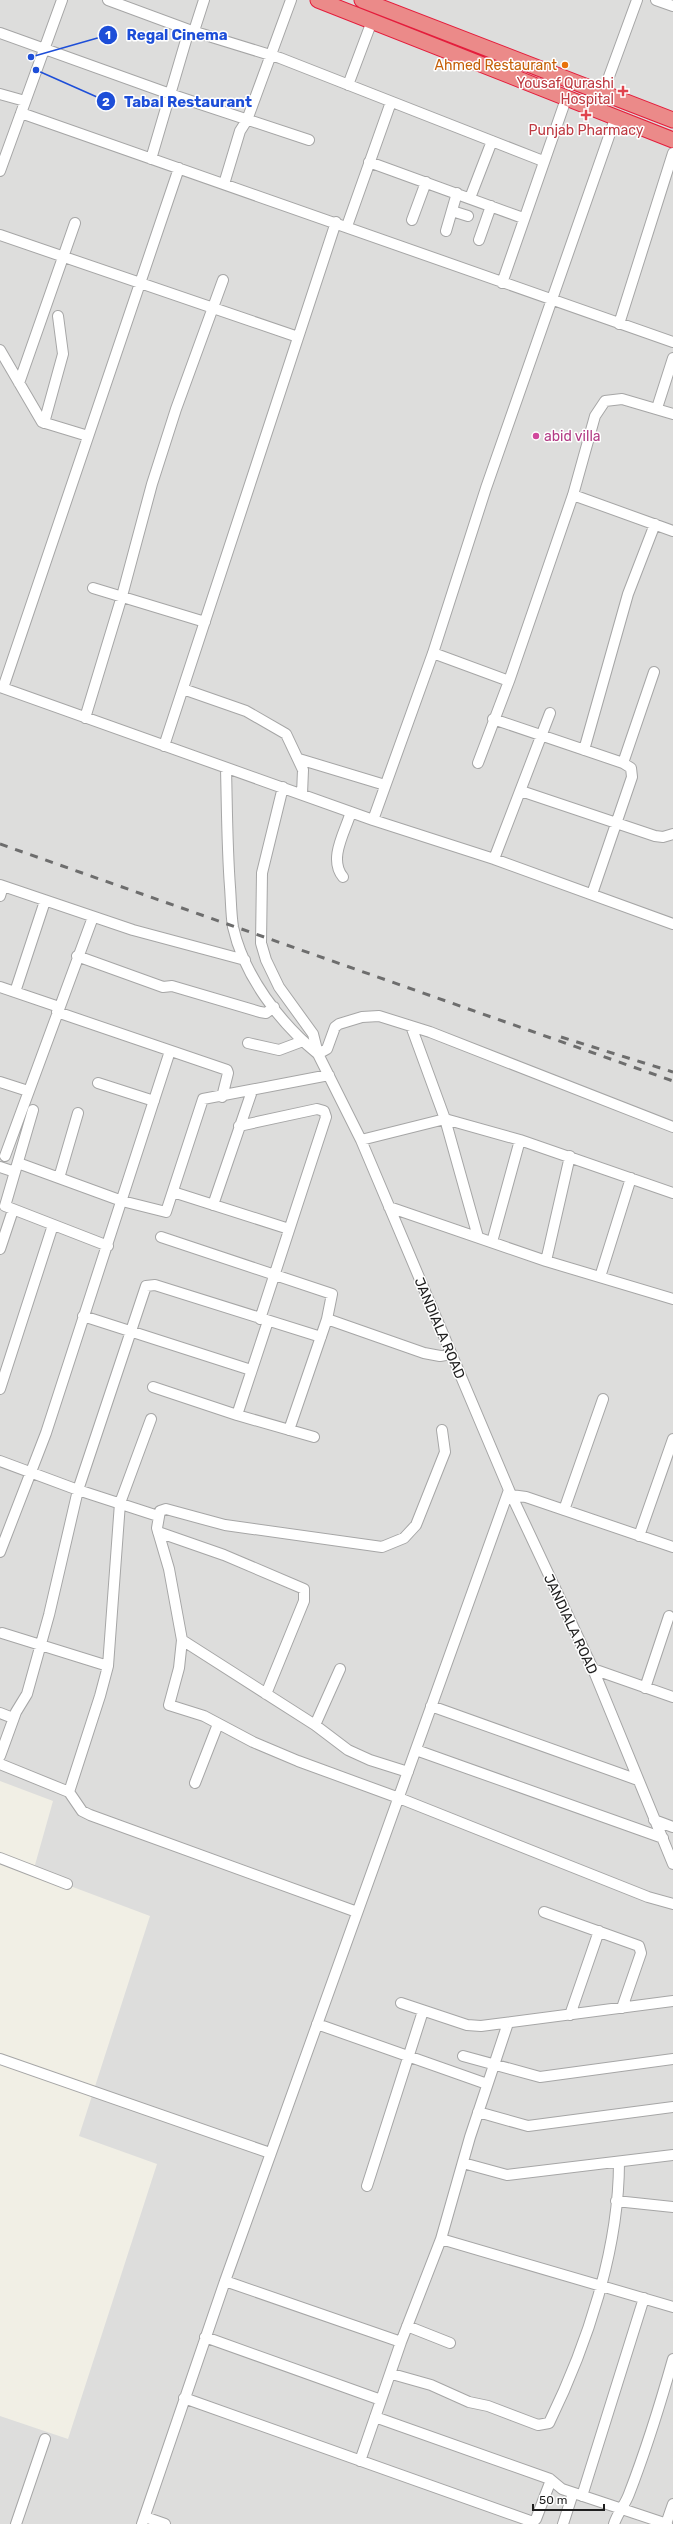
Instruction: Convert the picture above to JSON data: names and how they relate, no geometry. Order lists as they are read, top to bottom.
{
  "streets": {
    "street": ["JANDIALA ROAD"]
  },
  "places": {
    "other": [
      "Regal Cinema",
      "Ahmed Restaurant",
      "Tabal Restaurant",
      "abid villa"
    ],
    "health": ["Yousaf Qurashi Hospital", "Punjab Pharmacy"]
  },
  "scale_bar": "50 m"
}
